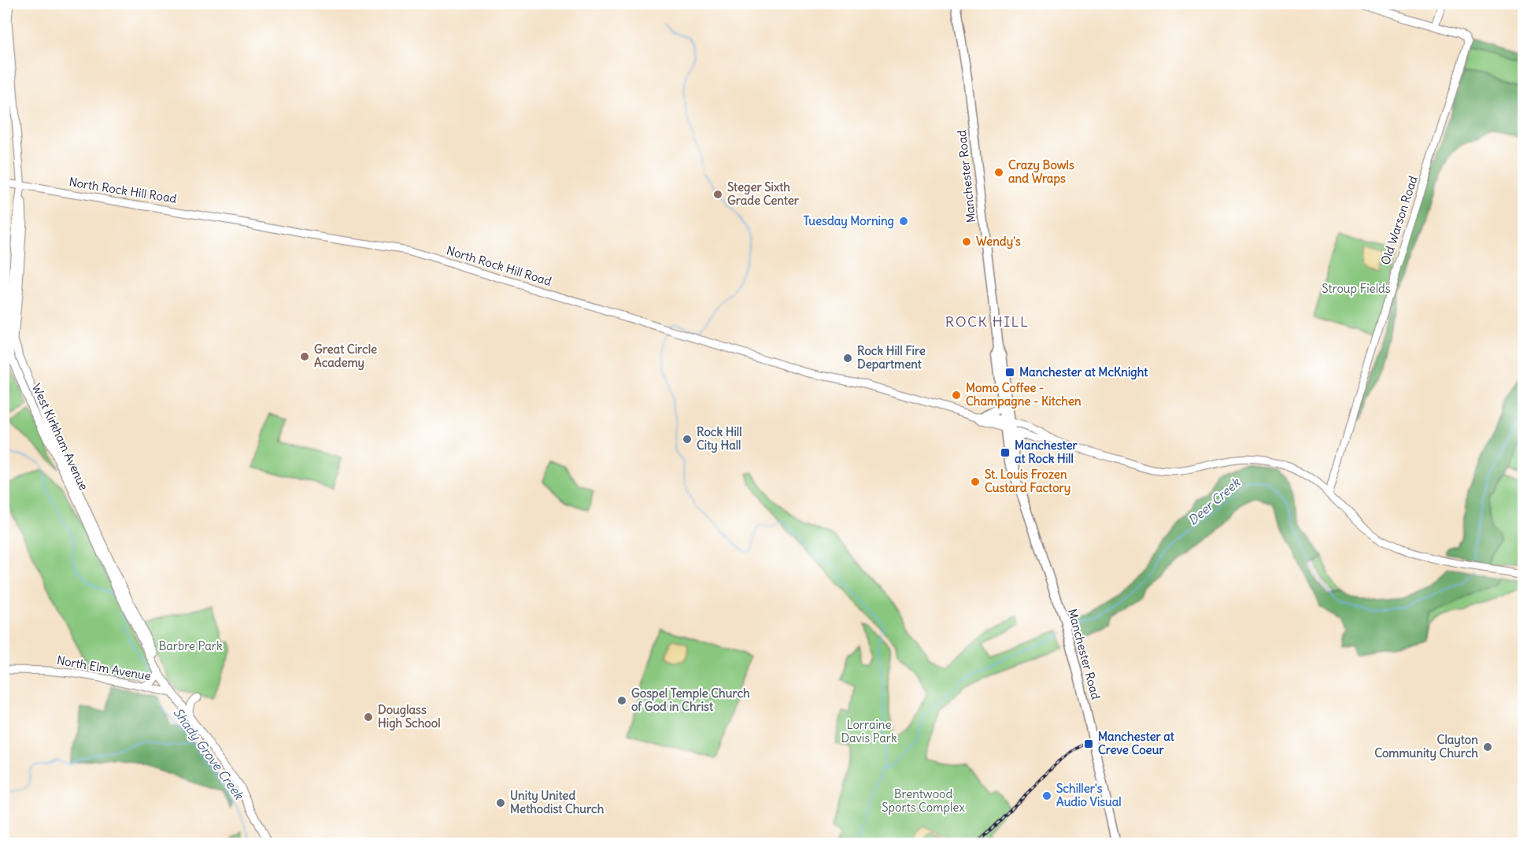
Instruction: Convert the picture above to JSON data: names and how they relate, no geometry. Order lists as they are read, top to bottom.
{
  "streets": {
    "main road": ["Manchester Road"],
    "street": [
      "North Rock Hill Road",
      "Old Warson Road",
      "West Kirkham Avenue",
      "North Elm Avenue"
    ]
  },
  "crossings": [
    ["Manchester Road", "North Rock Hill Road"],
    ["North Rock Hill Road", "West Kirkham Avenue"],
    ["West Kirkham Avenue", "North Elm Avenue"]
  ],
  "districts": ["ROCK HILL"],
  "water": ["Deer Creek", "Shady Grove Creek"],
  "parks": [
    "Stroup Fields",
    "Barbre Park",
    "Lorraine Davis Park",
    "Brentwood Sports Complex"
  ],
  "places": {
    "other": [
      "Crazy Bowls and Wraps",
      "Steger Sixth Grade Center",
      "Tuesday Morning",
      "Wendy's",
      "Great Circle Academy",
      "Rock Hill Fire Department",
      "Momo Coffee - Champagne - Kitchen",
      "Rock Hill City Hall",
      "St. Louis Frozen Custard Factory",
      "Gospel Temple Church of God in Christ",
      "Douglass High School",
      "Clayton Community Church",
      "Schiller's Audio Visual",
      "Unity United Methodist Church"
    ],
    "transit": ["Manchester at McKnight", "Manchester at Rock Hill", "Manchester at Creve Coeur"]
  }
}
